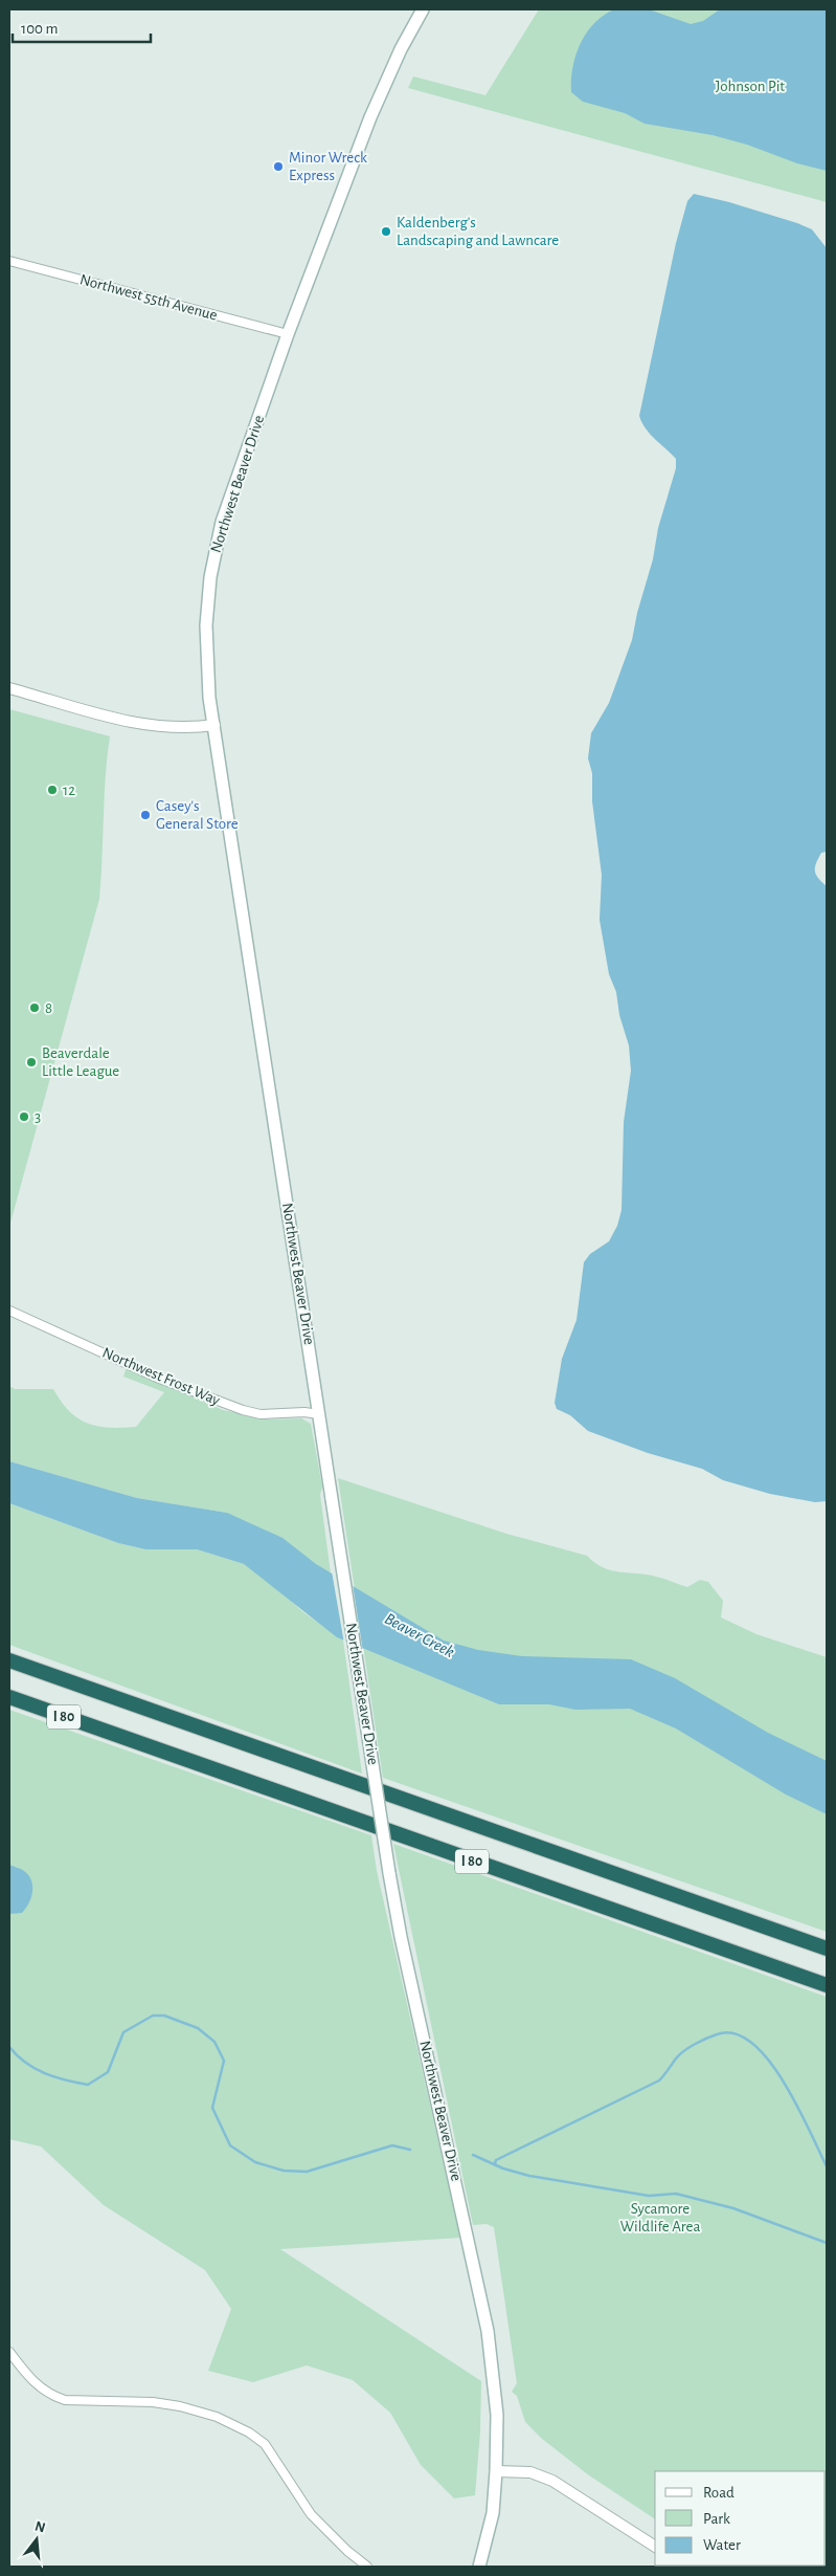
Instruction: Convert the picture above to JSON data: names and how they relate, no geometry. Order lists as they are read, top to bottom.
{
  "streets": {
    "highway": ["I 80"],
    "main road": ["Northwest Beaver Drive"],
    "street": ["Northwest 55th Avenue", "Northwest Frost Way"]
  },
  "crossings": [
    ["Northwest 55th Avenue", "Northwest Beaver Drive"],
    ["Northwest Beaver Drive", "Northwest Frost Way"]
  ],
  "water": ["Beaver Creek"],
  "parks": ["Johnson Pit", "Sycamore Wildlife Area"],
  "places": [
    "Minor Wreck Express",
    "Kaldenberg's Landscaping and Lawncare",
    "12",
    "Casey's General Store",
    "8",
    "Beaverdale Little League",
    "3"
  ],
  "legend": ["Road", "Park", "Water"],
  "scale_bar": "100 m",
  "north": "top"
}
